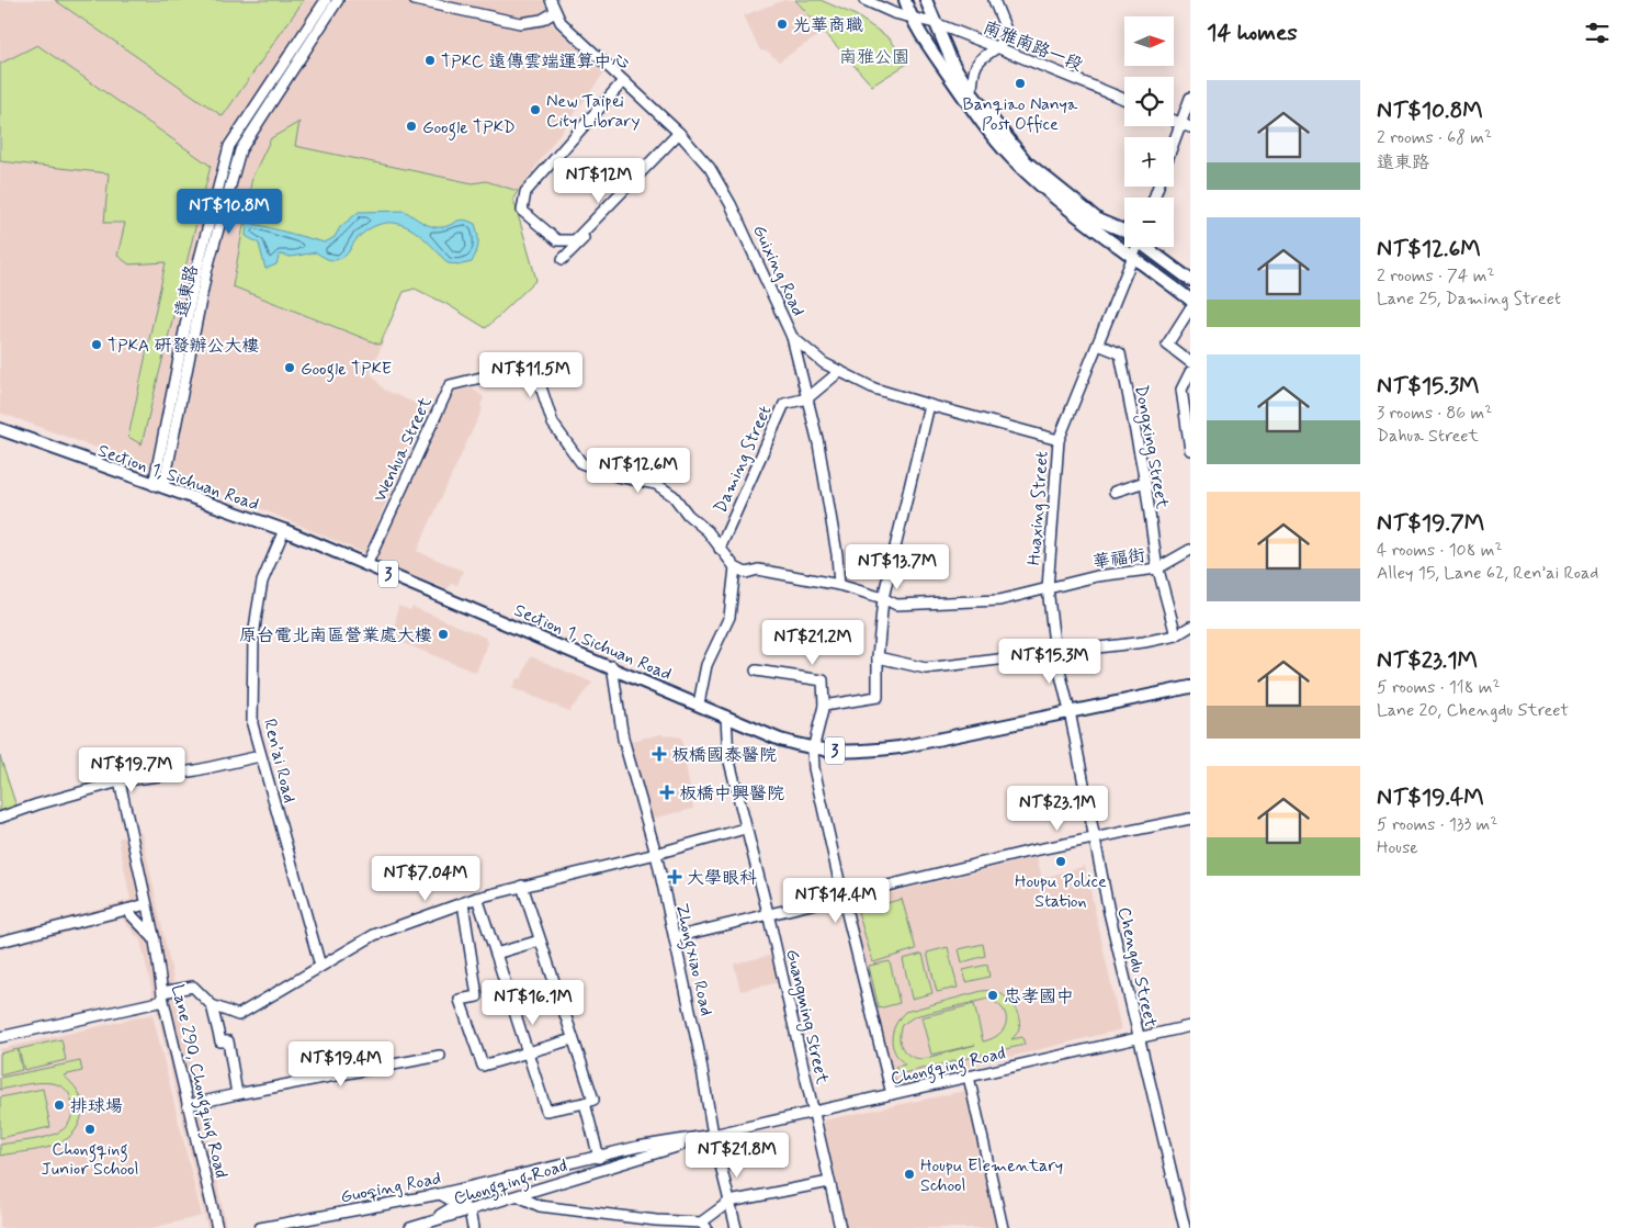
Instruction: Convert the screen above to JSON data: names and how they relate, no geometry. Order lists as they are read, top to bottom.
{
  "streets": {
    "main road": ["Section 1, Sichuan Road", "3"],
    "street": [
      "南雅南路一段",
      "Guixing Road",
      "遠東路",
      "Dongxing Street",
      "Wenhua Street",
      "Daming Street",
      "Huaxing Street",
      "華福街",
      "Ren’ai Road",
      "Zhongxiao Road",
      "Chengdu Street",
      "Guangming Street",
      "Chongqing Road",
      "Lane 290, Chongqing Road",
      "Guoqing Road"
    ]
  },
  "crossings": [
    ["Guixing Road", "Huaxing Street"],
    ["遠東路", "Section 1, Sichuan Road"],
    ["Dongxing Street", "Huaxing Street"],
    ["Dongxing Street", "華福街"],
    ["Wenhua Street", "Section 1, Sichuan Road"],
    ["Section 1, Sichuan Road", "Huaxing Street"],
    ["Section 1, Sichuan Road", "Ren’ai Road"],
    ["Section 1, Sichuan Road", "Zhongxiao Road"],
    ["Section 1, Sichuan Road", "Chengdu Street"],
    ["Section 1, Sichuan Road", "Guangming Street"],
    ["Huaxing Street", "華福街"],
    ["Huaxing Street", "Chengdu Street"],
    ["Zhongxiao Road", "Chongqing Road"],
    ["Chengdu Street", "Chongqing Road"],
    ["Guangming Street", "Chongqing Road"],
    ["Chongqing Road", "Guoqing Road"]
  ],
  "parks": ["南雅公園"],
  "places": {
    "other": [
      "光華商職",
      "TPKC 遠傳雲端運算中心",
      "Banqiao Nanya Post Office",
      "New Taipei City Library",
      "Google TPKD",
      "TPKA 研發辦公大樓",
      "Google TPKE",
      "原台電北南區營業處大樓",
      "Houpu Police Station",
      "忠孝國中",
      "排球場",
      "Chongqing Junior School",
      "Houpu Elementary School"
    ],
    "health": ["板橋國泰醫院", "板橋中興醫院", "大學眼科"]
  },
  "north": "right",
  "page": {
    "heading": "14 homes",
    "map_buttons": ["+", "−"],
    "list": [
      {
        "name": "NT$10.8M",
        "note": "2 rooms · 68 m² · 遠東路"
      },
      {
        "name": "NT$12.6M",
        "note": "2 rooms · 74 m² · Lane 25, Daming Street"
      },
      {
        "name": "NT$15.3M",
        "note": "3 rooms · 86 m² · Dahua Street"
      },
      {
        "name": "NT$19.7M",
        "note": "4 rooms · 108 m² · Alley 15, Lane 62, Ren’ai Road"
      },
      {
        "name": "NT$23.1M",
        "note": "5 rooms · 118 m² · Lane 20, Chengdu Street"
      },
      {
        "name": "NT$19.4M",
        "note": "5 rooms · 133 m² · House"
      }
    ],
    "price": [
      "NT$12M",
      "NT$10.8M",
      "NT$11.5M",
      "NT$12.6M",
      "NT$13.7M",
      "NT$21.2M",
      "NT$15.3M",
      "NT$19.7M",
      "NT$23.1M",
      "NT$7.04M",
      "NT$14.4M",
      "NT$16.1M",
      "NT$19.4M",
      "NT$21.8M"
    ]
  }
}
